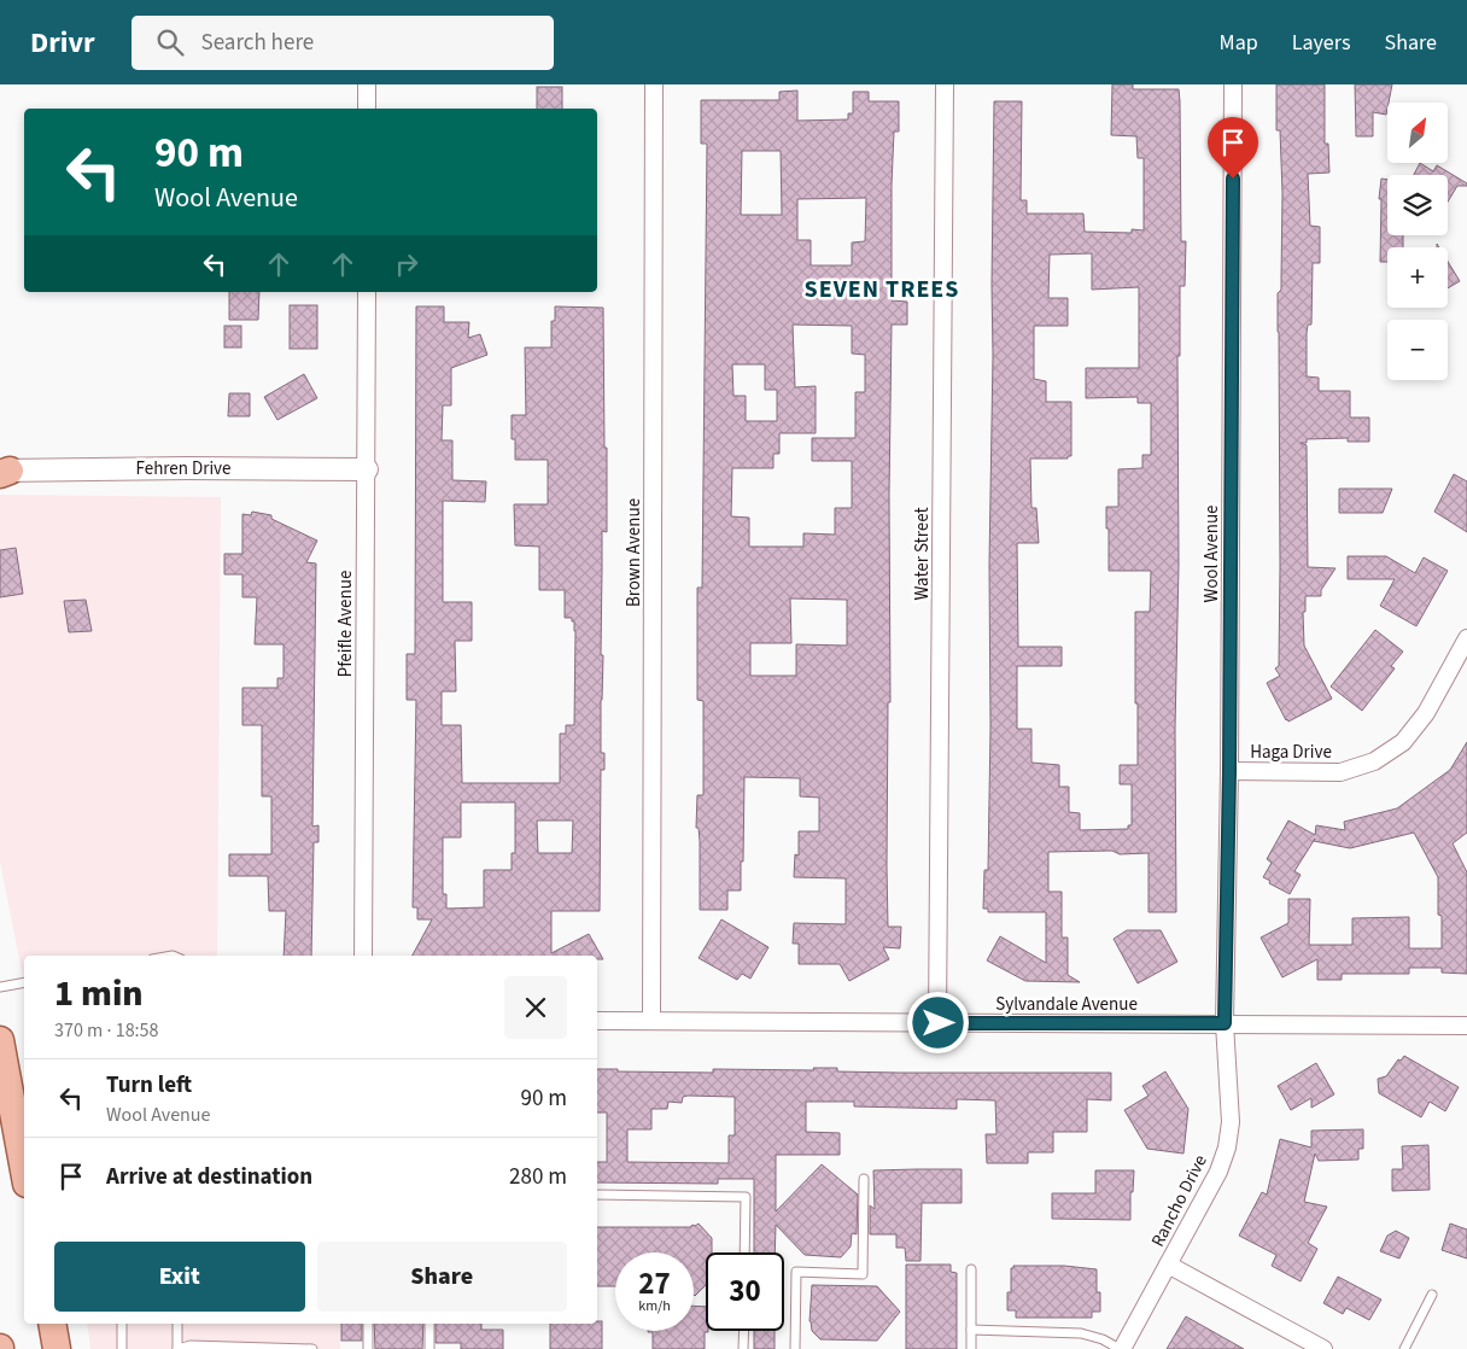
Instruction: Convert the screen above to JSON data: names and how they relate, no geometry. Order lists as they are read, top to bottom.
{
  "streets": {
    "street": [
      "Fehren Drive",
      "Brown Avenue",
      "Water Street",
      "Wool Avenue",
      "Pfeifle Avenue",
      "Haga Drive",
      "Sylvandale Avenue",
      "Rancho Drive"
    ]
  },
  "crossings": [
    ["Fehren Drive", "Pfeifle Avenue"],
    ["Brown Avenue", "Sylvandale Avenue"],
    ["Water Street", "Sylvandale Avenue"],
    ["Wool Avenue", "Haga Drive"],
    ["Wool Avenue", "Sylvandale Avenue"],
    ["Wool Avenue", "Rancho Drive"],
    ["Sylvandale Avenue", "Rancho Drive"]
  ],
  "districts": ["SEVEN TREES"],
  "north": "top right",
  "page": {
    "header": "Drivr",
    "search": "Search here",
    "nav": ["Map", "Layers", "Share"],
    "map_buttons": ["+", "−"],
    "turn": ["90 m", "Wool Avenue"],
    "heading": ["1 min", "370 m · 18:58"],
    "list": [
      {
        "name": "Turn left",
        "note": "Wool Avenue",
        "value": "90 m"
      },
      {
        "name": "Arrive at destination",
        "value": "280 m"
      }
    ],
    "buttons": ["Exit", "Share"],
    "speed": "27 km/h",
    "limit": "30"
  }
}
